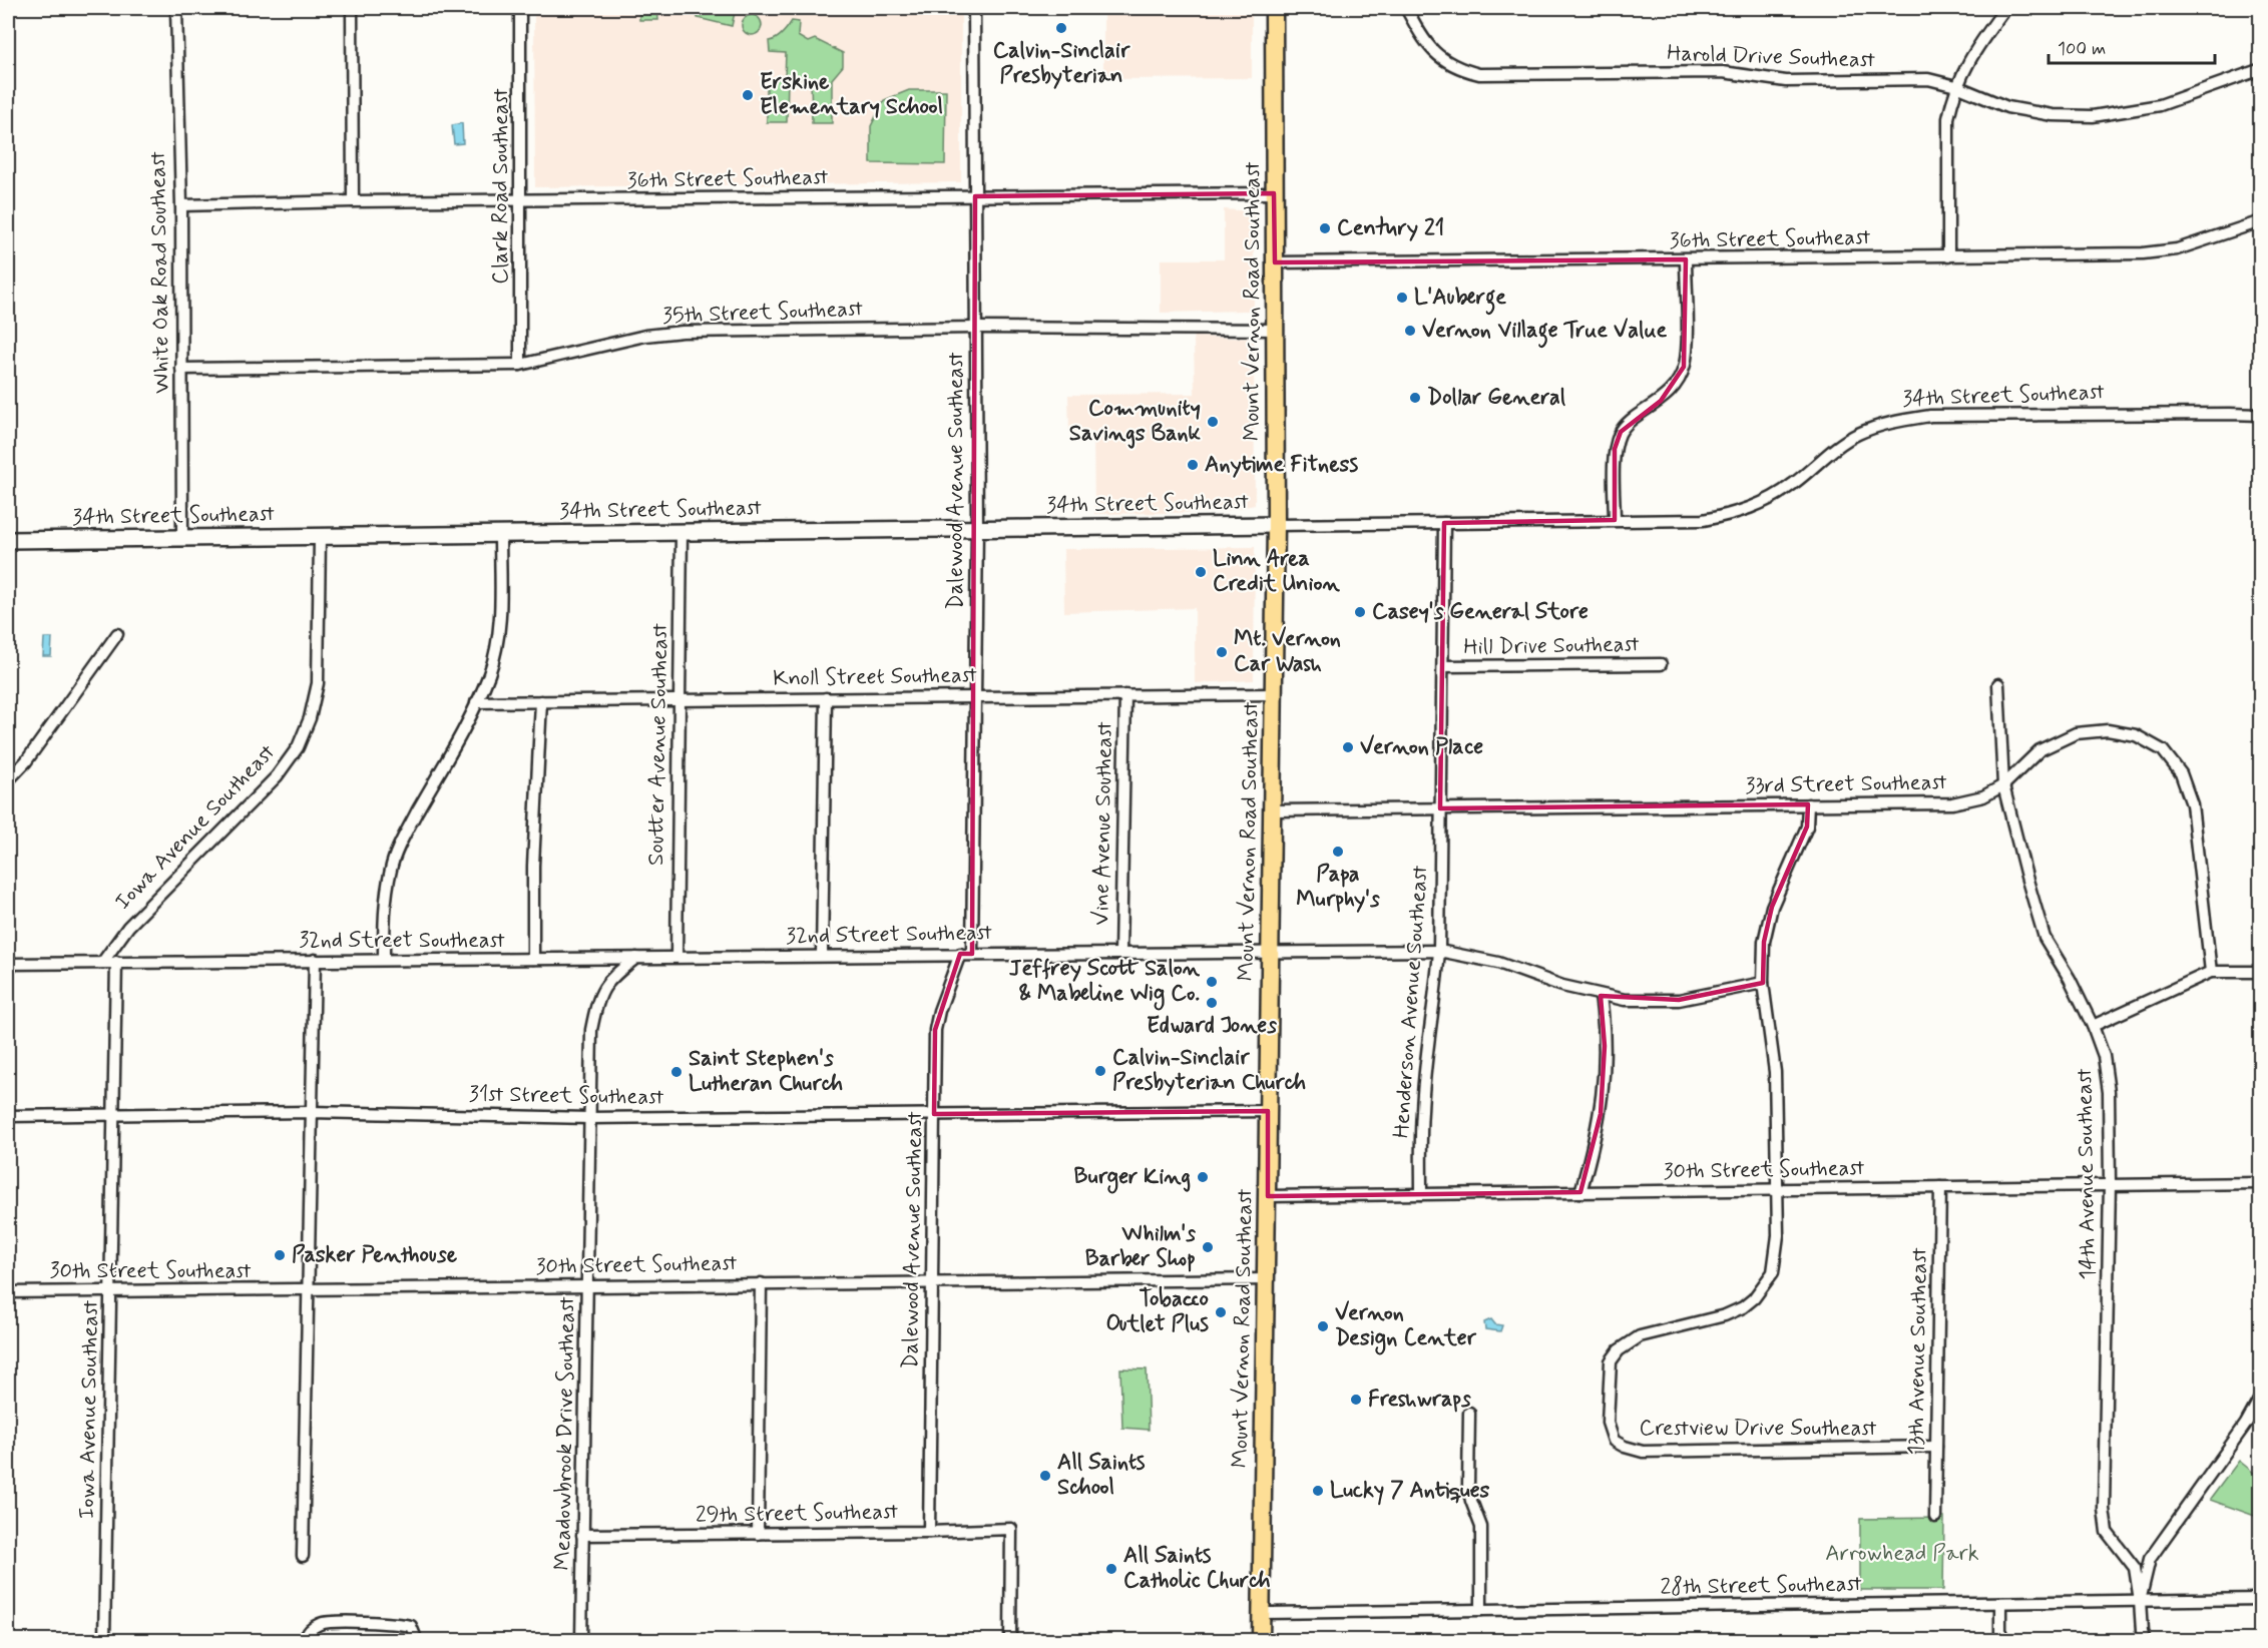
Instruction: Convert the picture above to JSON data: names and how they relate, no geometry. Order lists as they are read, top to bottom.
{
  "streets": {
    "main road": ["Mount Vernon Road Southeast"],
    "street": [
      "Harold Drive Southeast",
      "36th Street Southeast",
      "Clark Road Southeast",
      "White Oak Road Southeast",
      "35th Street Southeast",
      "34th Street Southeast",
      "Dalewood Avenue Southeast",
      "Hill Drive Southeast",
      "Knoll Street Southeast",
      "Soutter Avenue Southeast",
      "33rd Street Southeast",
      "Vine Avenue Southeast",
      "Iowa Avenue Southeast",
      "32nd Street Southeast",
      "Henderson Avenue Southeast",
      "31st Street Southeast",
      "30th Street Southeast",
      "14th Avenue Southeast",
      "13th Avenue Southeast",
      "Crestview Drive Southeast",
      "Meadowbrook Drive Southeast",
      "29th Street Southeast",
      "28th Street Southeast"
    ]
  },
  "crossings": [
    ["36th Street Southeast", "Clark Road Southeast"],
    ["36th Street Southeast", "White Oak Road Southeast"],
    ["36th Street Southeast", "Mount Vernon Road Southeast"],
    ["36th Street Southeast", "Dalewood Avenue Southeast"],
    ["Clark Road Southeast", "35th Street Southeast"],
    ["White Oak Road Southeast", "35th Street Southeast"],
    ["White Oak Road Southeast", "34th Street Southeast"],
    ["Mount Vernon Road Southeast", "35th Street Southeast"],
    ["Mount Vernon Road Southeast", "34th Street Southeast"],
    ["Mount Vernon Road Southeast", "Knoll Street Southeast"],
    ["Mount Vernon Road Southeast", "33rd Street Southeast"],
    ["Mount Vernon Road Southeast", "32nd Street Southeast"],
    ["Mount Vernon Road Southeast", "31st Street Southeast"],
    ["Mount Vernon Road Southeast", "30th Street Southeast"],
    ["Mount Vernon Road Southeast", "28th Street Southeast"],
    ["35th Street Southeast", "Dalewood Avenue Southeast"],
    ["34th Street Southeast", "Dalewood Avenue Southeast"],
    ["34th Street Southeast", "Soutter Avenue Southeast"],
    ["34th Street Southeast", "Iowa Avenue Southeast"],
    ["34th Street Southeast", "Henderson Avenue Southeast"],
    ["Dalewood Avenue Southeast", "Knoll Street Southeast"],
    ["Dalewood Avenue Southeast", "32nd Street Southeast"],
    ["Dalewood Avenue Southeast", "31st Street Southeast"],
    ["Dalewood Avenue Southeast", "30th Street Southeast"],
    ["Dalewood Avenue Southeast", "29th Street Southeast"],
    ["Hill Drive Southeast", "Henderson Avenue Southeast"],
    ["Knoll Street Southeast", "Soutter Avenue Southeast"],
    ["Knoll Street Southeast", "Vine Avenue Southeast"],
    ["Soutter Avenue Southeast", "32nd Street Southeast"],
    ["33rd Street Southeast", "Henderson Avenue Southeast"],
    ["33rd Street Southeast", "14th Avenue Southeast"],
    ["Vine Avenue Southeast", "32nd Street Southeast"],
    ["Iowa Avenue Southeast", "32nd Street Southeast"],
    ["Iowa Avenue Southeast", "31st Street Southeast"],
    ["Iowa Avenue Southeast", "30th Street Southeast"],
    ["32nd Street Southeast", "Henderson Avenue Southeast"],
    ["32nd Street Southeast", "Meadowbrook Drive Southeast"],
    ["Henderson Avenue Southeast", "30th Street Southeast"],
    ["31st Street Southeast", "Meadowbrook Drive Southeast"],
    ["30th Street Southeast", "14th Avenue Southeast"],
    ["30th Street Southeast", "13th Avenue Southeast"],
    ["30th Street Southeast", "Crestview Drive Southeast"],
    ["30th Street Southeast", "Meadowbrook Drive Southeast"],
    ["14th Avenue Southeast", "28th Street Southeast"],
    ["13th Avenue Southeast", "Crestview Drive Southeast"],
    ["Meadowbrook Drive Southeast", "29th Street Southeast"]
  ],
  "parks": ["Arrowhead Park"],
  "places": [
    "Calvin-Sinclair Presbyterian",
    "Erskine Elementary School",
    "Century 21",
    "L'Auberge",
    "Vernon Village True Value",
    "Dollar General",
    "Community Savings Bank",
    "Anytime Fitness",
    "Linn Area Credit Union",
    "Casey's General Store",
    "Mt. Vernon Car Wash",
    "Vernon Place",
    "Papa Murphy's",
    "Jeffrey Scott Salon & Mabeline Wig Co.",
    "Edward Jones",
    "Calvin-Sinclair Presbyterian Church",
    "Saint Stephen's Lutheran Church",
    "Burger King",
    "Whilm's Barber Shop",
    "Pasker Penthouse",
    "Tobacco Outlet Plus",
    "Vernon Design Center",
    "Freshwraps",
    "All Saints School",
    "Lucky 7 Antiques",
    "All Saints Catholic Church"
  ],
  "scale_bar": "100 m"
}
